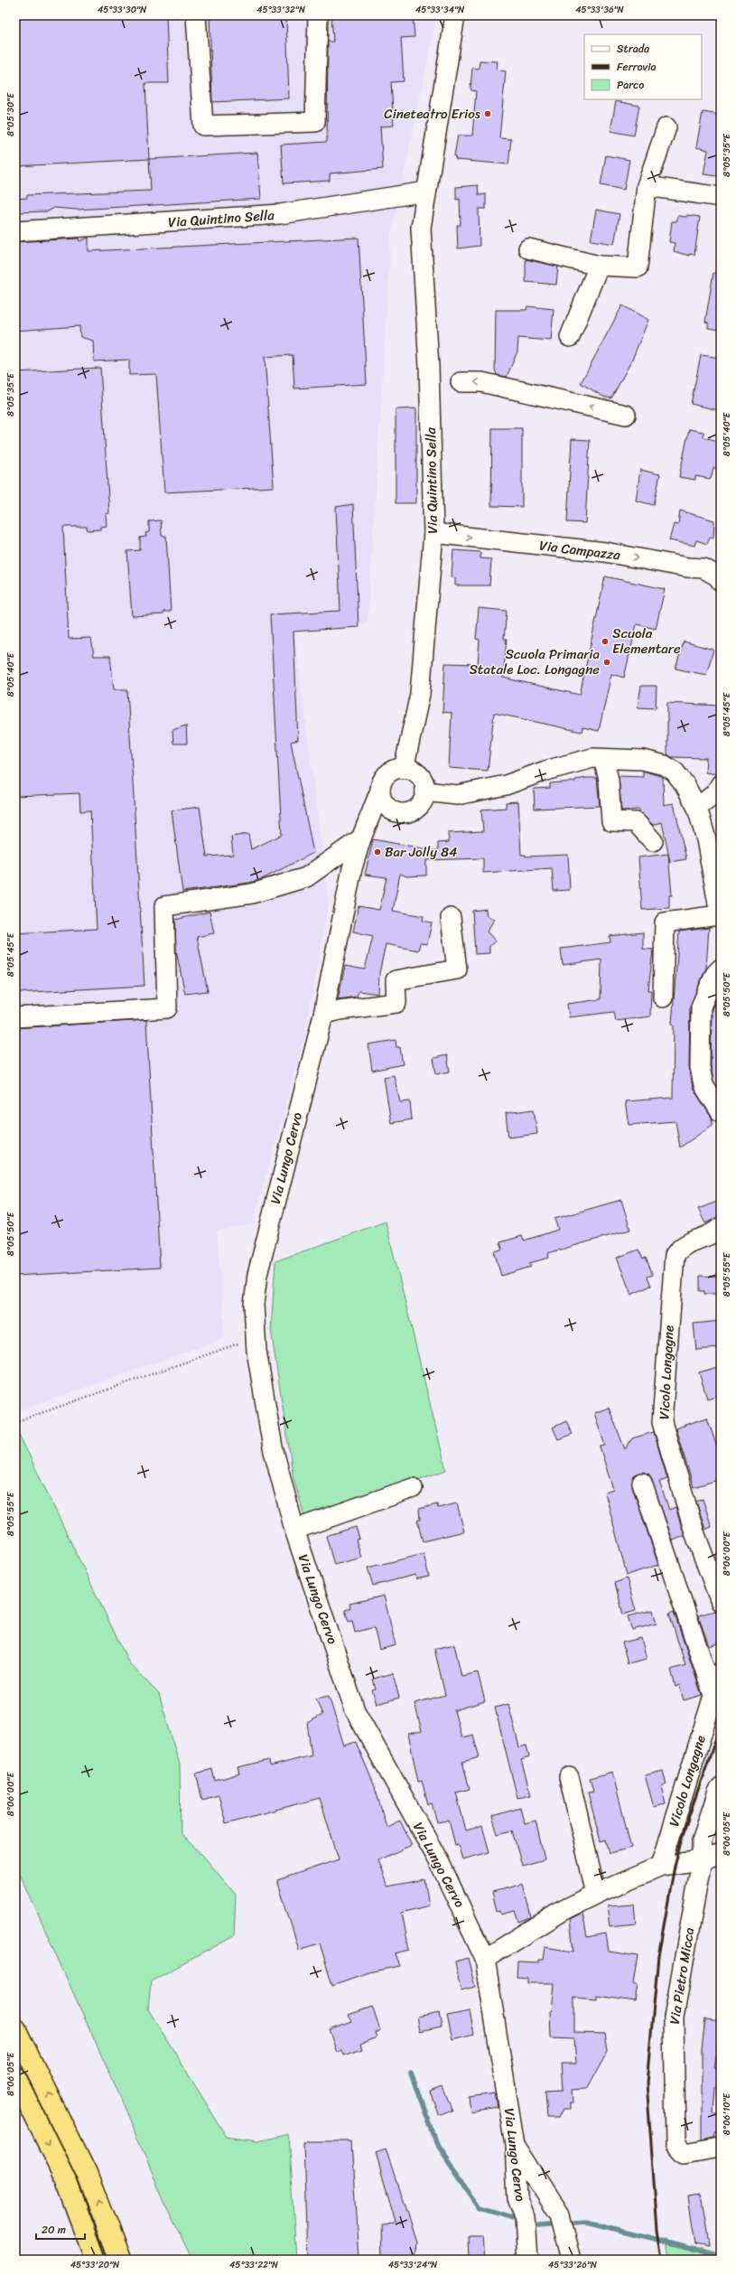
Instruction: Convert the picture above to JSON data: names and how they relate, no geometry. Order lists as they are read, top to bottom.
{
  "streets": {
    "street": [
      "Via Quintino Sella",
      "Via Campazza",
      "Via Lungo Cervo",
      "Vicolo Longagne",
      "Via Pietro Micca"
    ]
  },
  "crossings": [
    ["Via Quintino Sella", "Via Campazza"],
    ["Via Quintino Sella", "Via Lungo Cervo"]
  ],
  "places": [
    "Cineteatro Erios",
    "Scuola Elementare",
    "Scuola Primaria Statale Loc. Longagne",
    "Bar Jolly 84"
  ],
  "legend": ["Strada", "Ferrovia", "Parco"],
  "scale_bar": "20 m",
  "coordinates": [
    "45°33'30\"N",
    "45°33'32\"N",
    "45°33'34\"N",
    "45°33'36\"N",
    "8°05'30\"E",
    "8°05'35\"E",
    "8°05'40\"E",
    "8°05'45\"E",
    "8°05'50\"E",
    "8°05'55\"E",
    "8°06'00\"E",
    "8°06'05\"E",
    "8°06'10\"E",
    "45°33'20\"N",
    "45°33'22\"N",
    "45°33'24\"N",
    "45°33'26\"N"
  ]
}
